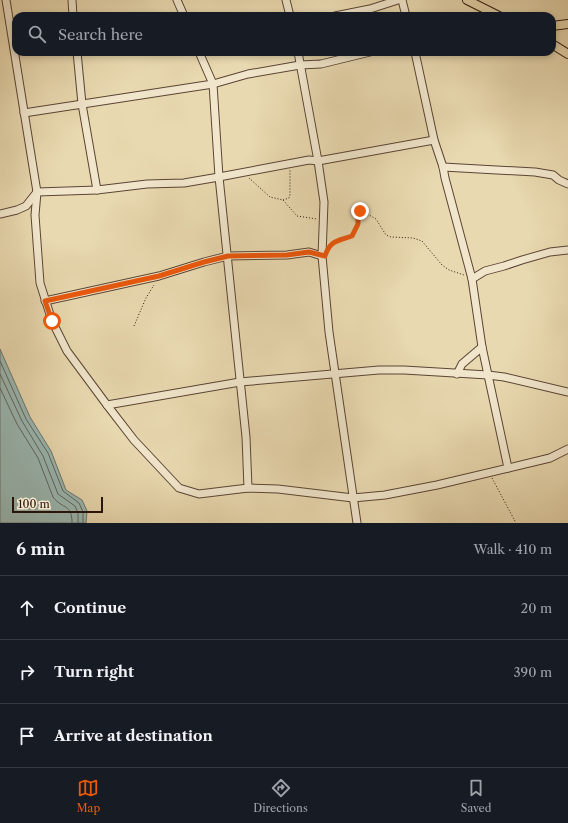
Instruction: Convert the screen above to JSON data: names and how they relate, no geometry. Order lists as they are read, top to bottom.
{
  "scale_bar": "100 m",
  "page": {
    "search": "Search here",
    "scale": "100 m",
    "heading": ["6 min", "Walk · 410 m"],
    "list": [
      ["Continue", "20 m"],
      ["Turn right", "390 m"],
      "Arrive at destination"
    ],
    "nav": ["Map", "Directions", "Saved"]
  }
}
